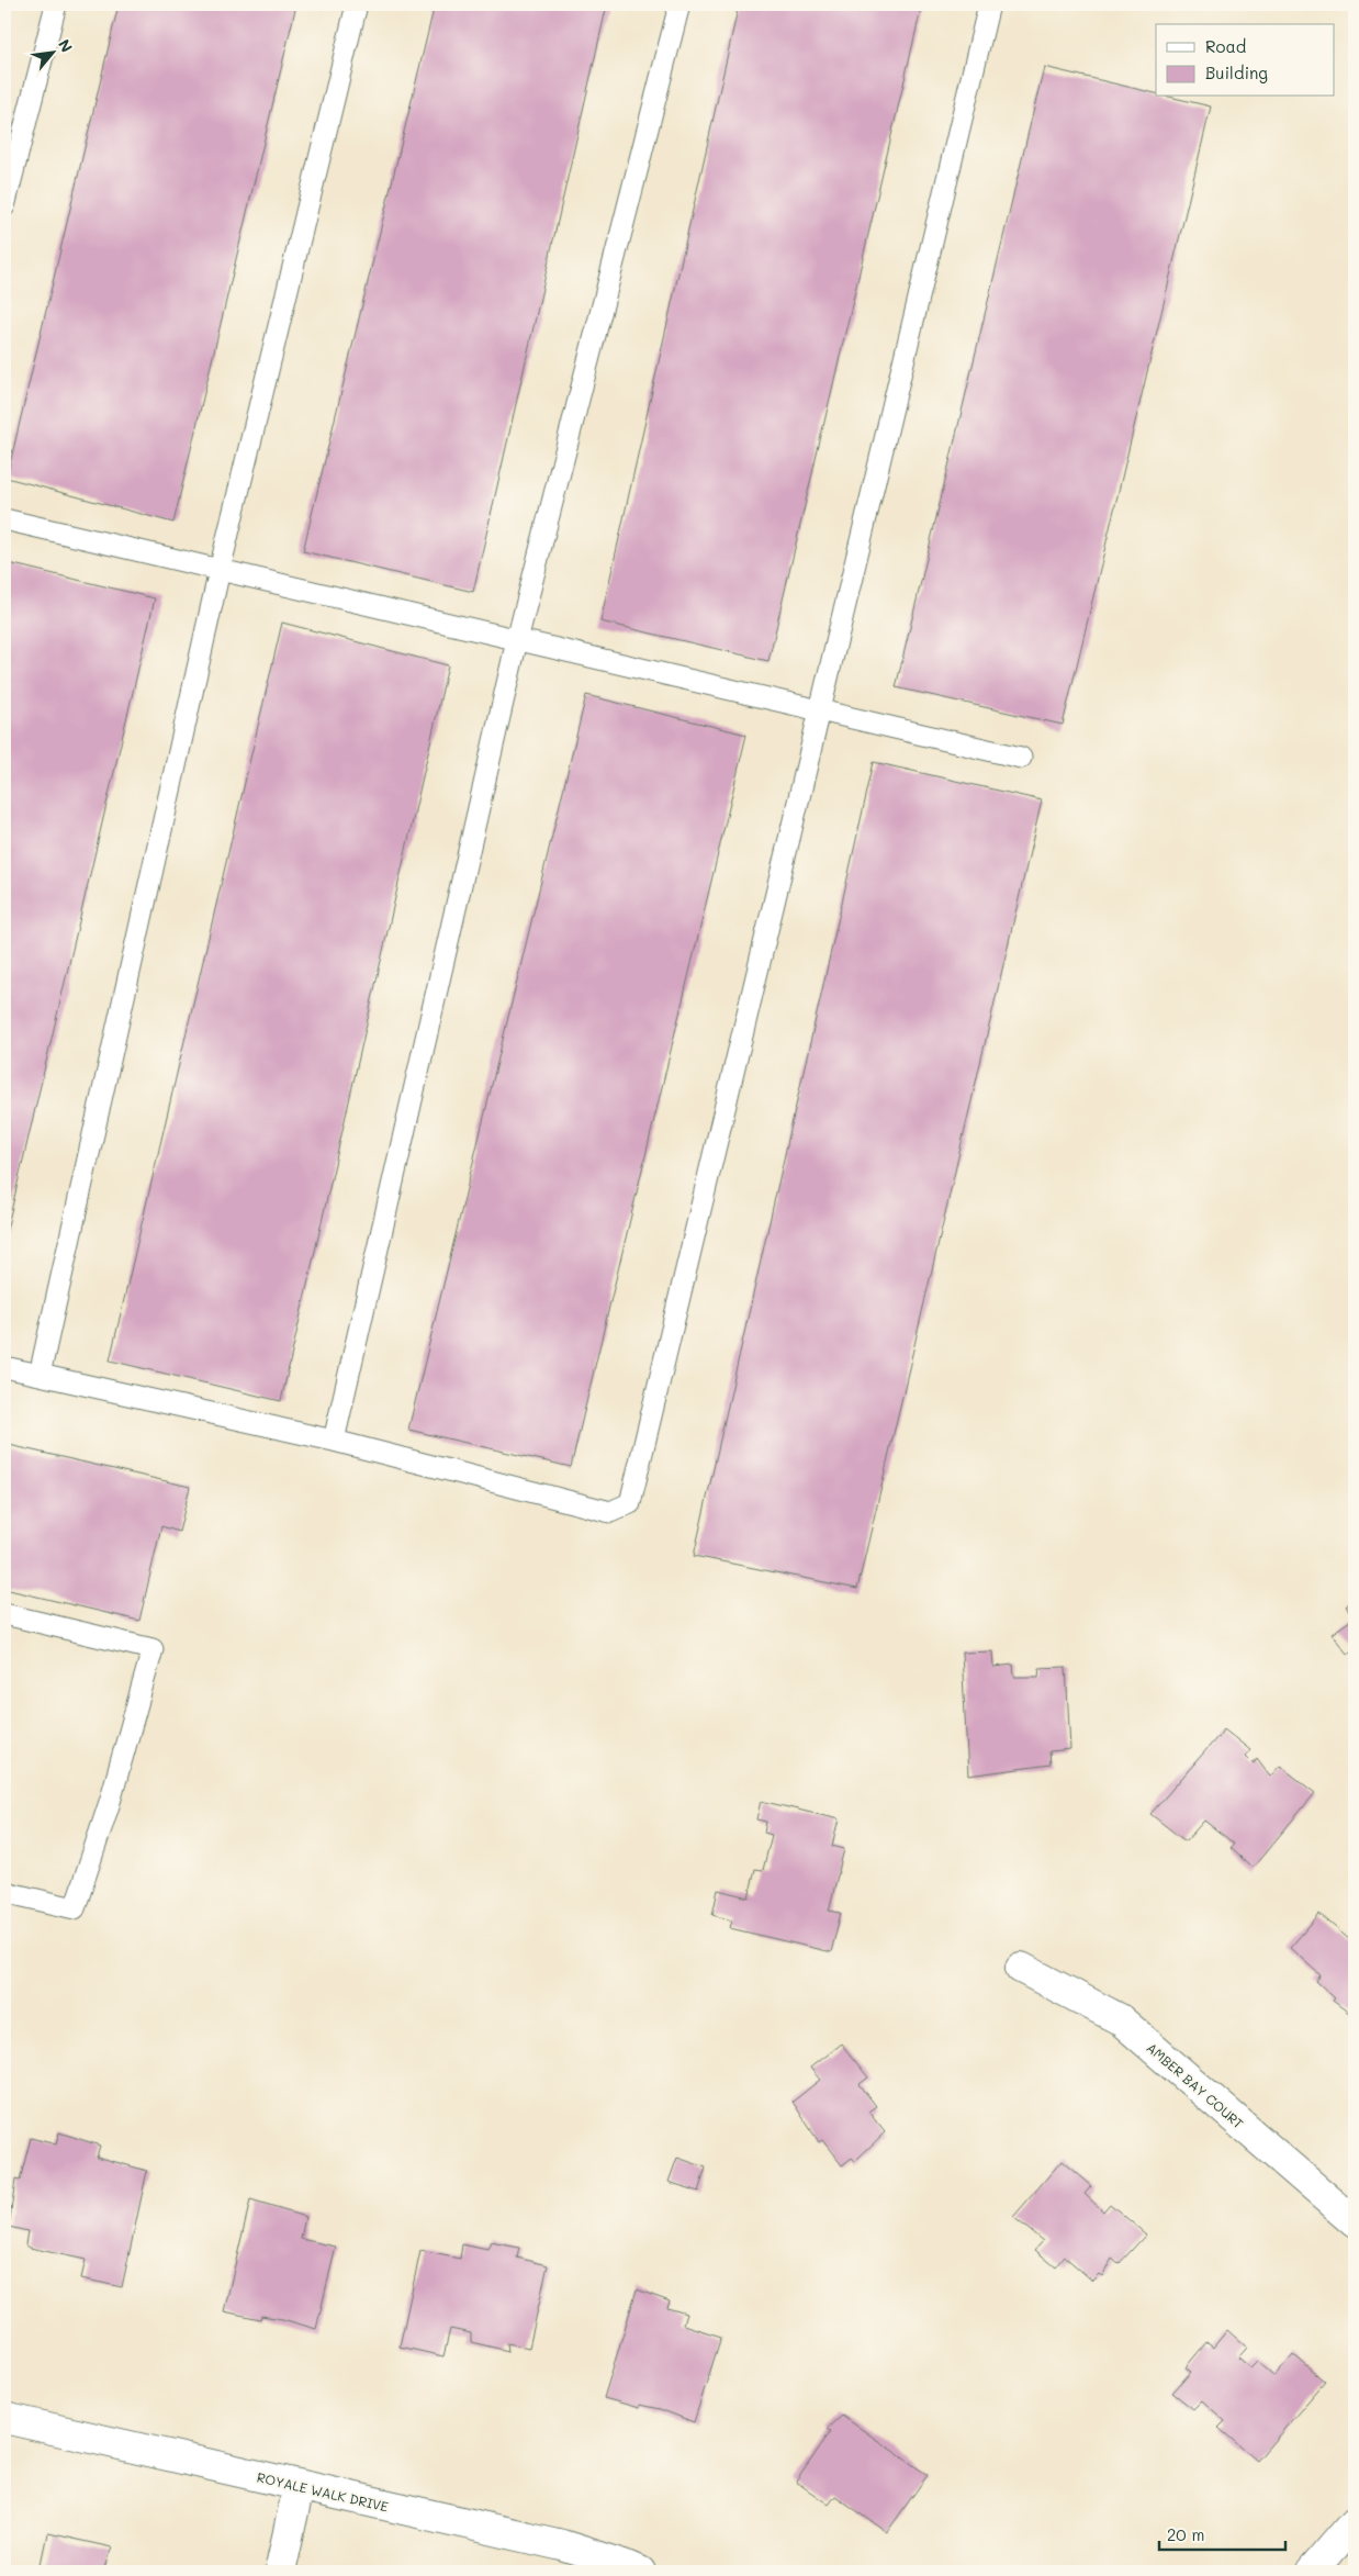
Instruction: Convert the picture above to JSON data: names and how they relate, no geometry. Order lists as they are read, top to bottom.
{
  "streets": {
    "street": ["AMBER BAY COURT", "ROYALE WALK DRIVE"]
  },
  "legend": ["Road", "Building"],
  "scale_bar": "20 m",
  "north": "top right"
}
